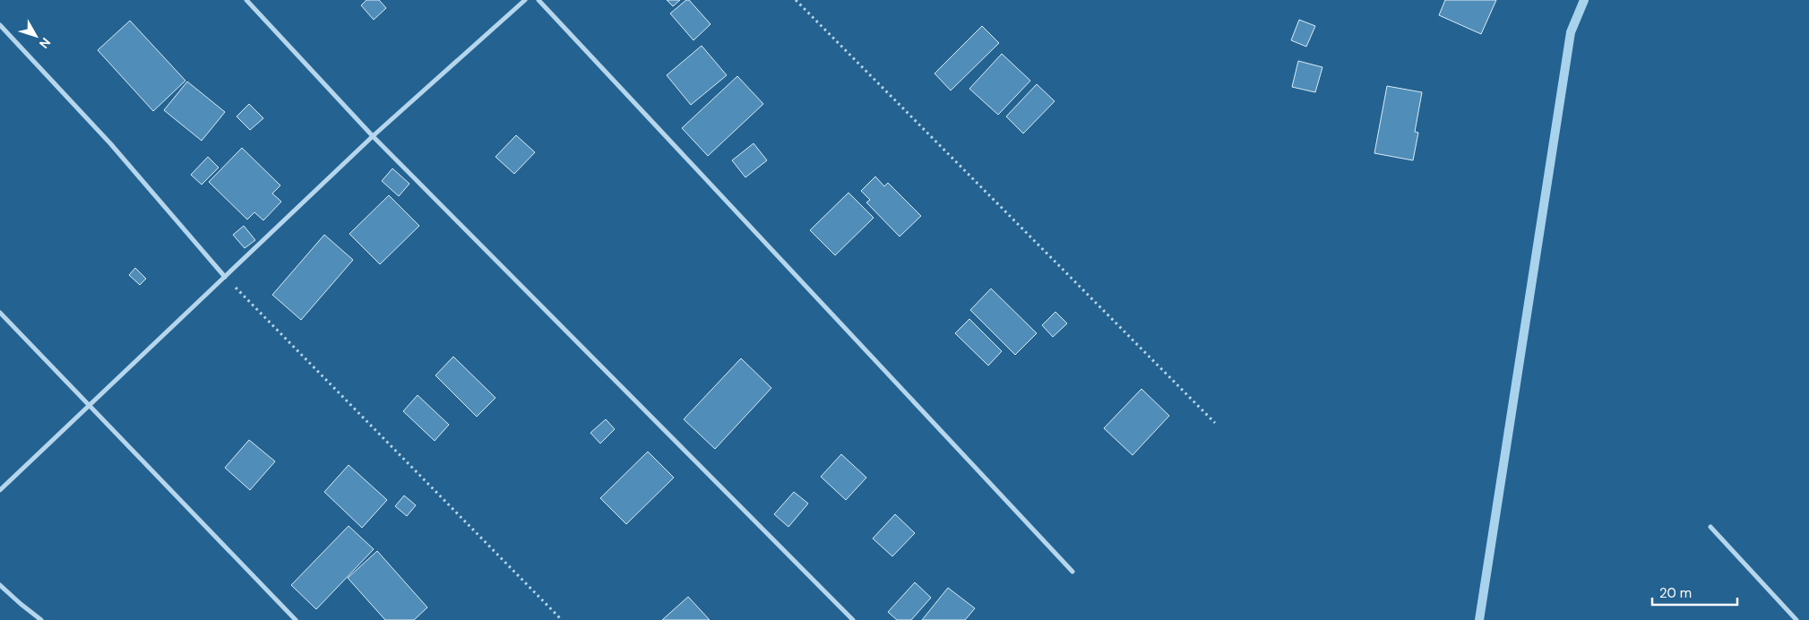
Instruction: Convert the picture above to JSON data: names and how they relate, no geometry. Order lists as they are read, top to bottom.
{
  "scale_bar": "20 m",
  "north": "bottom right"
}
